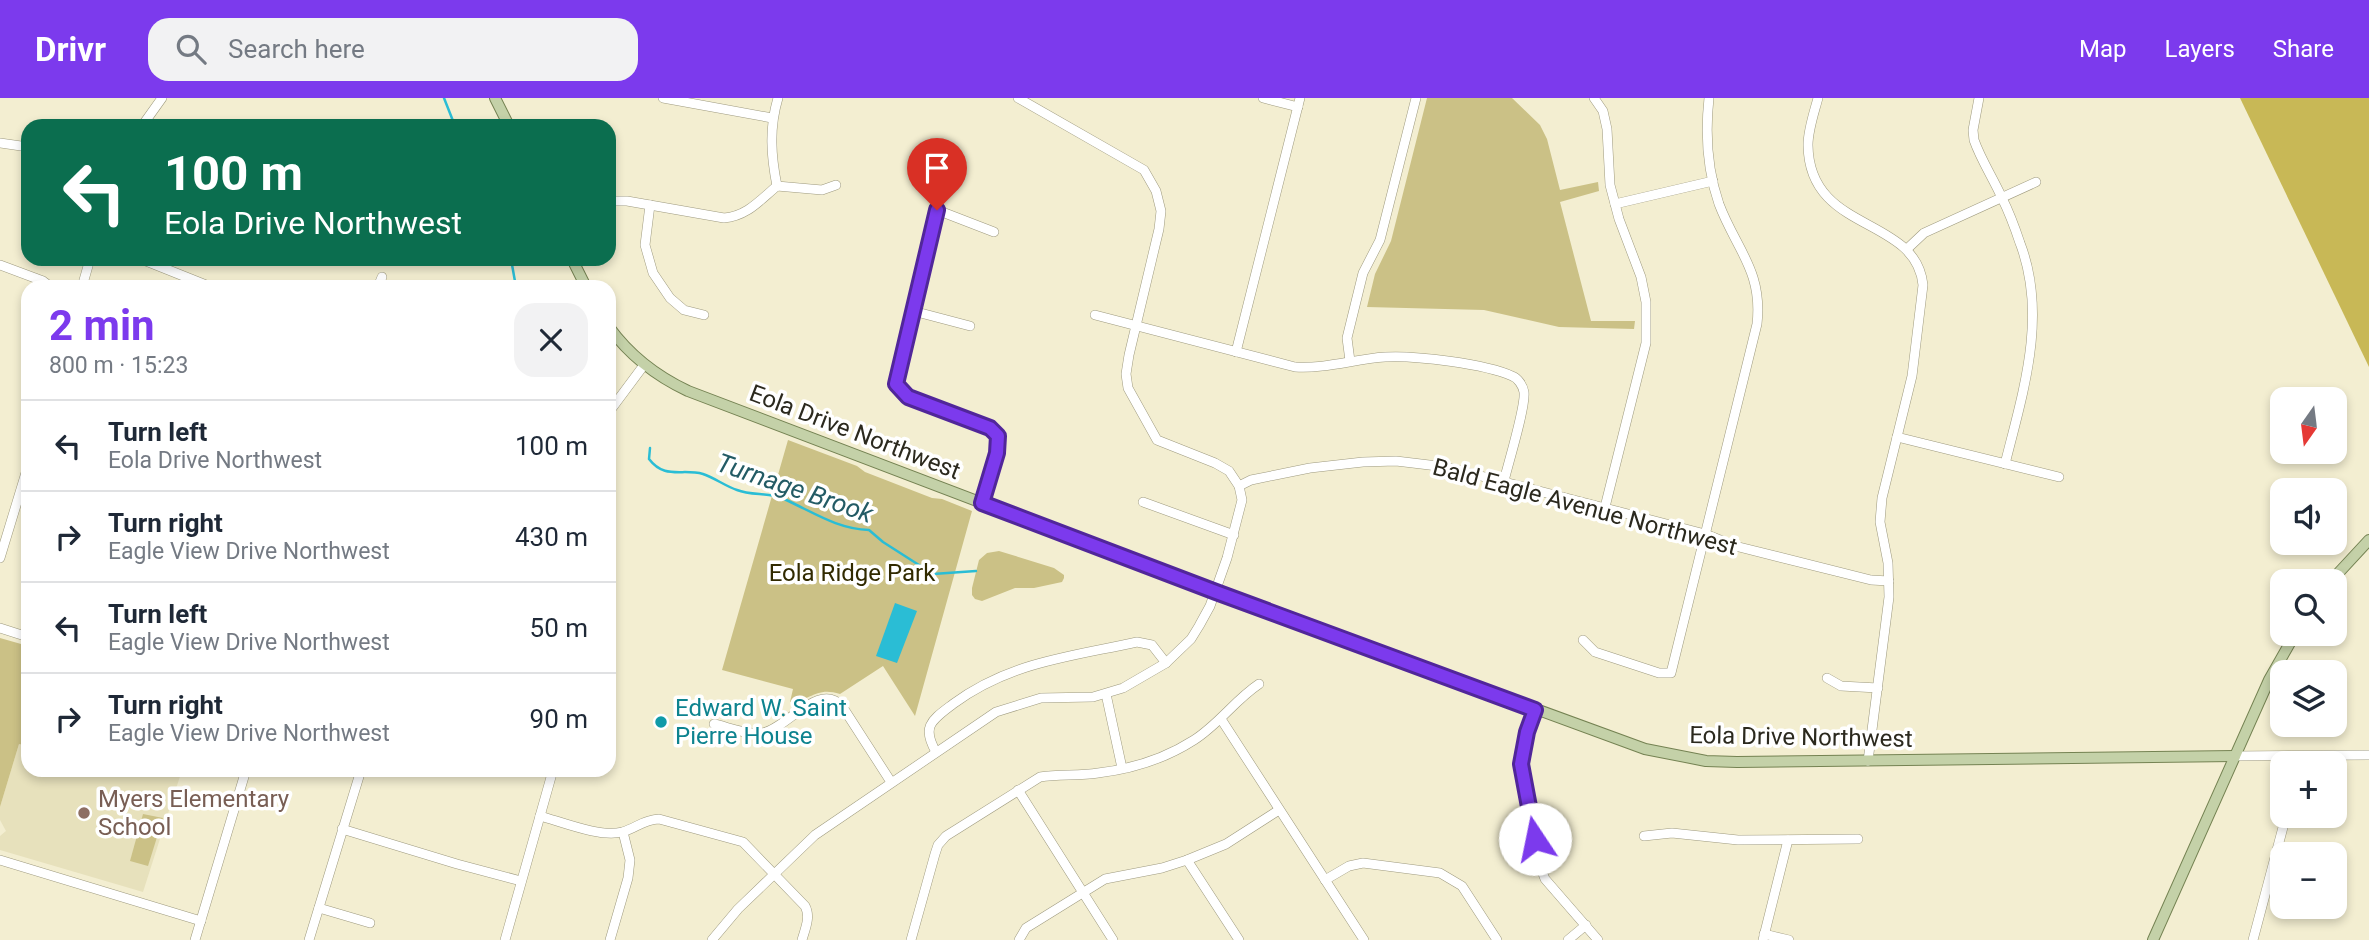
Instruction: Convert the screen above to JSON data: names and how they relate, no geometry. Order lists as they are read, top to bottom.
{
  "streets": {
    "main road": ["Eola Drive Northwest"],
    "street": ["Bald Eagle Avenue Northwest"]
  },
  "water": ["Turnage Brook"],
  "parks": ["Eola Ridge Park"],
  "places": ["Edward W. Saint Pierre House", "Myers Elementary School"],
  "north": "bottom",
  "page": {
    "header": "Drivr",
    "search": "Search here",
    "nav": ["Map", "Layers", "Share"],
    "turn": ["100 m", "Eola Drive Northwest"],
    "heading": ["2 min", "800 m · 15:23"],
    "map_buttons": ["+", "−"],
    "list": [
      {
        "name": "Turn left",
        "note": "Eola Drive Northwest",
        "value": "100 m"
      },
      {
        "name": "Turn right",
        "note": "Eagle View Drive Northwest",
        "value": "430 m"
      },
      {
        "name": "Turn left",
        "note": "Eagle View Drive Northwest",
        "value": "50 m"
      },
      {
        "name": "Turn right",
        "note": "Eagle View Drive Northwest",
        "value": "90 m"
      }
    ]
  }
}
